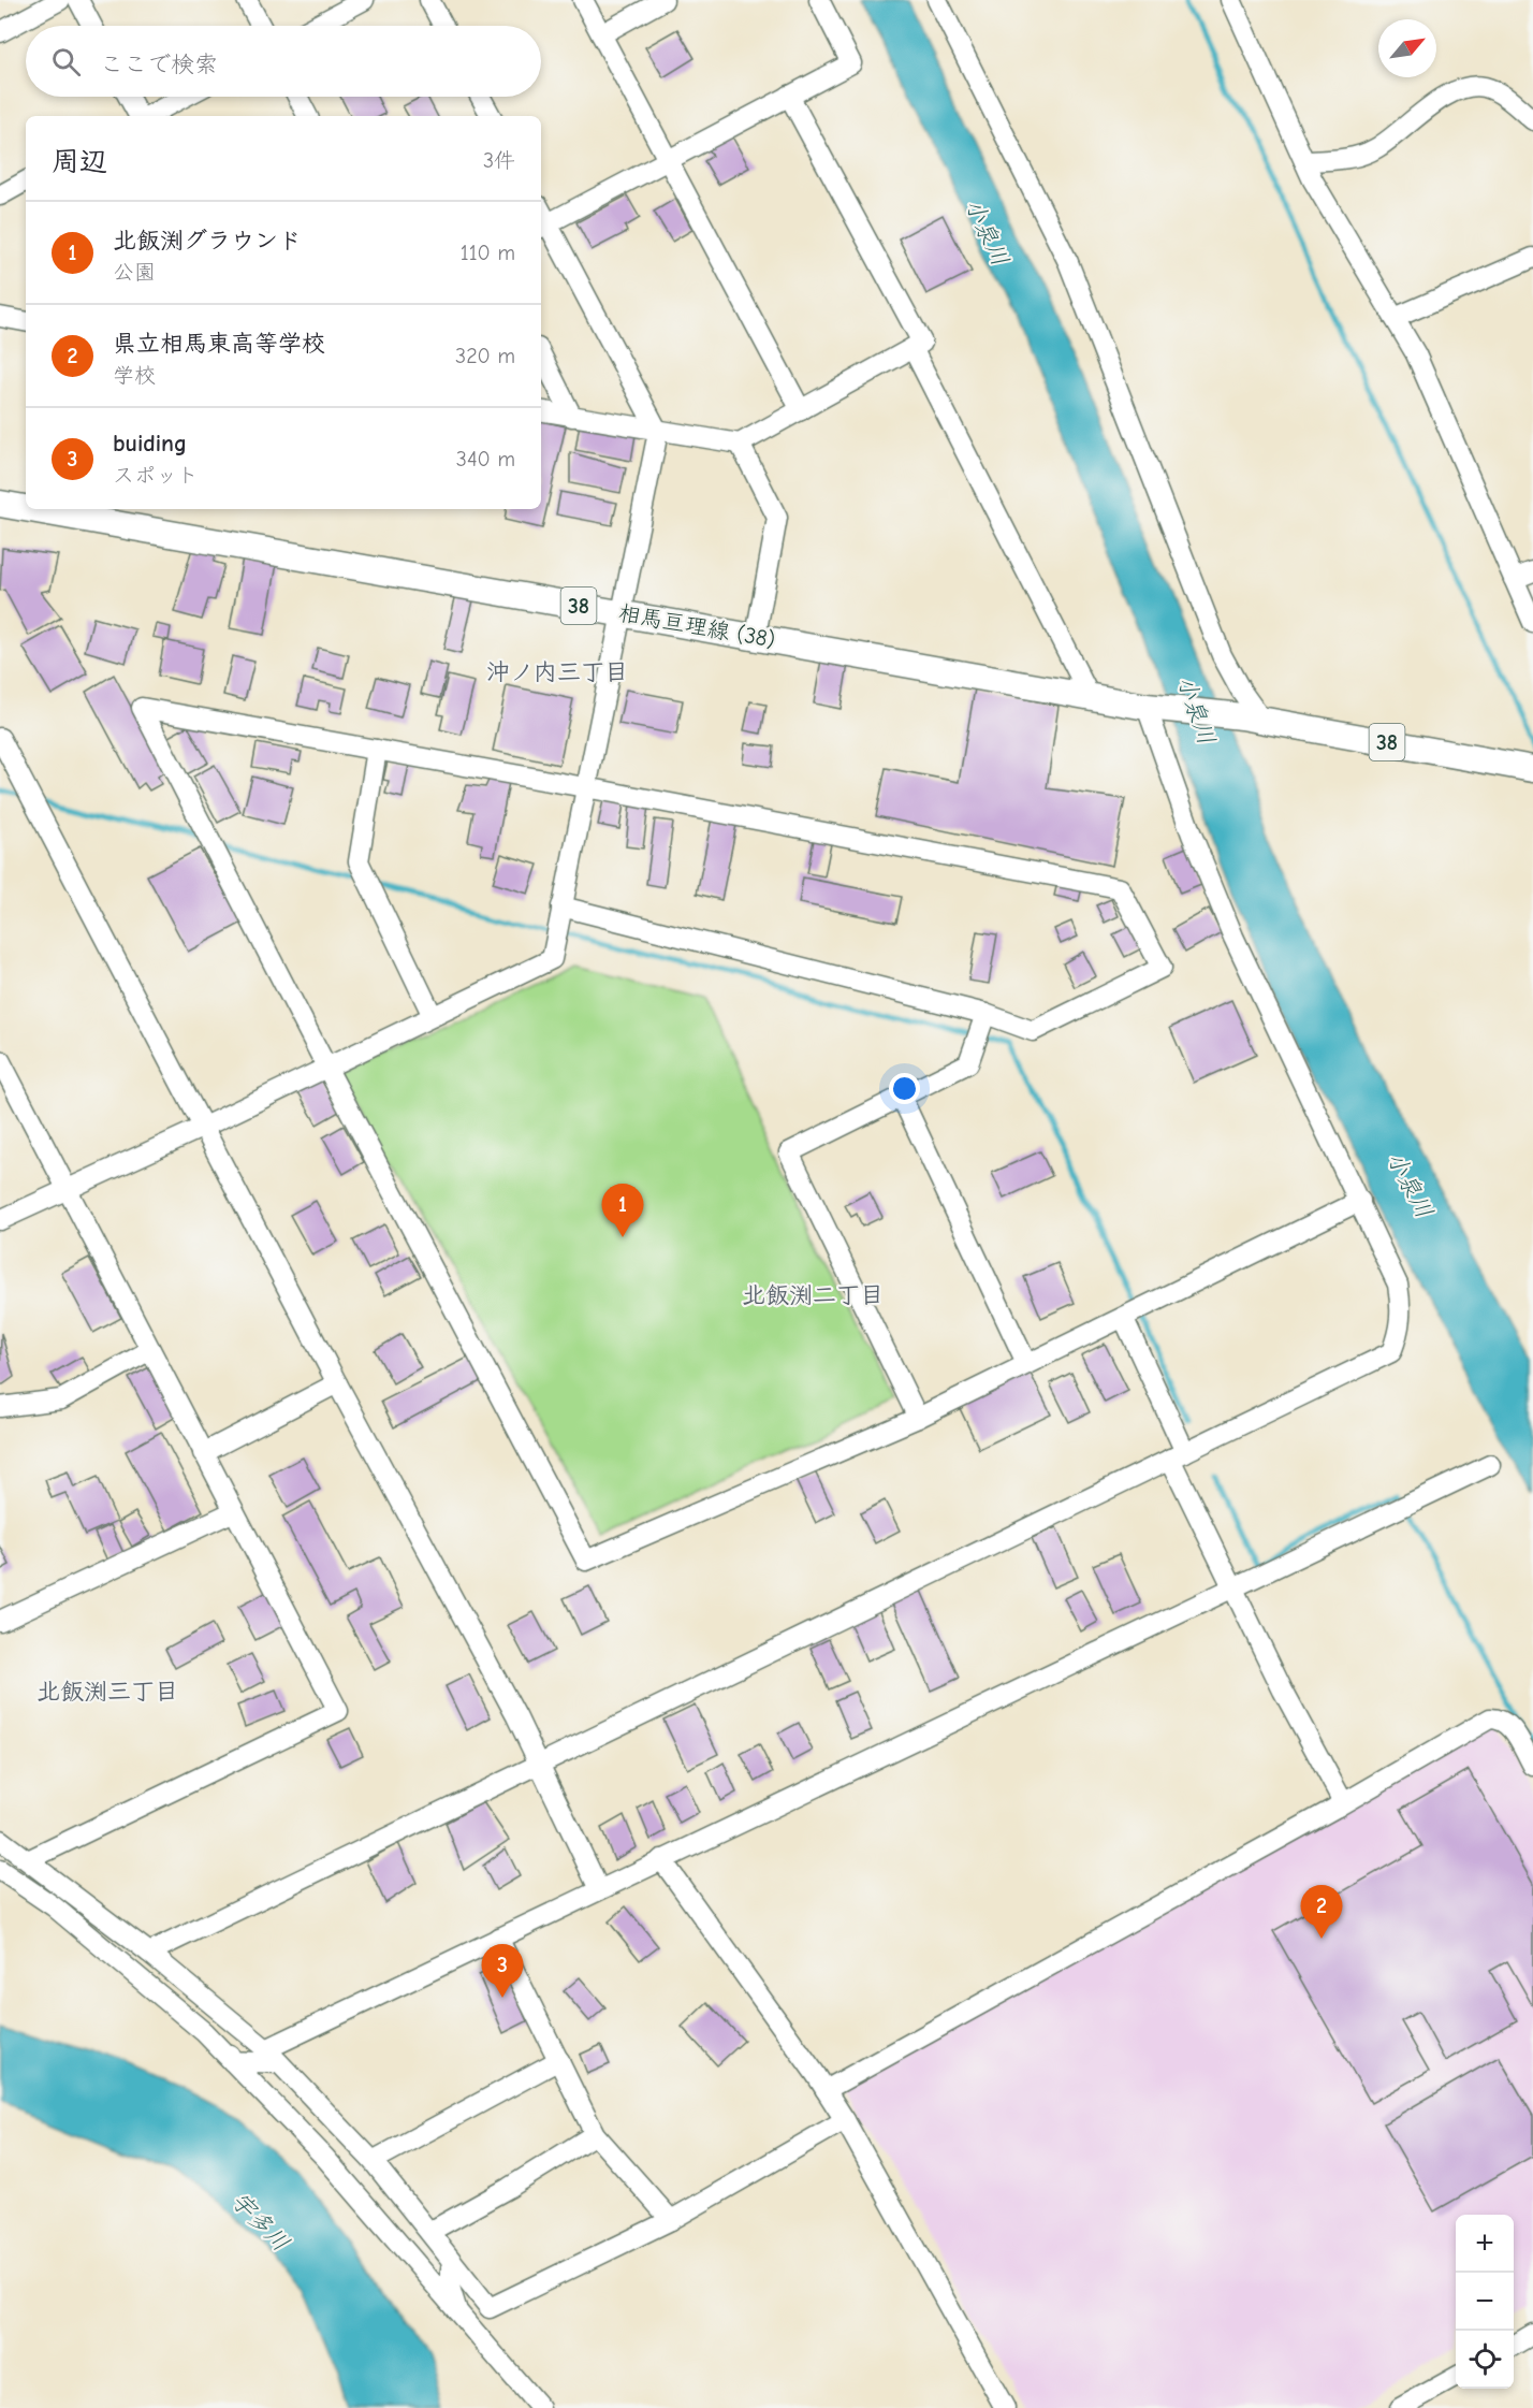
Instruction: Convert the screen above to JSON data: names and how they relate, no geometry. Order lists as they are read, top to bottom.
{
  "streets": {
    "main road": ["38", "相馬亘理線 (38)"]
  },
  "crossings": [
    ["38", "相馬亘理線 (38)"]
  ],
  "districts": ["沖ノ内三丁目", "北飯渕二丁目", "北飯渕三丁目"],
  "water": ["小泉川", "宇多川"],
  "north": "top right",
  "page": {
    "search": "ここで検索",
    "heading": ["周辺", "3件"],
    "list": [
      {
        "mark": "1",
        "name": "北飯渕グラウンド",
        "note": "公園",
        "value": "110 m"
      },
      {
        "mark": "2",
        "name": "県立相馬東高等学校",
        "note": "学校",
        "value": "320 m"
      },
      {
        "mark": "3",
        "name": "buiding",
        "note": "スポット",
        "value": "340 m"
      }
    ],
    "pins": ["1", "2", "3"],
    "map_buttons": ["+", "−"]
  }
}
